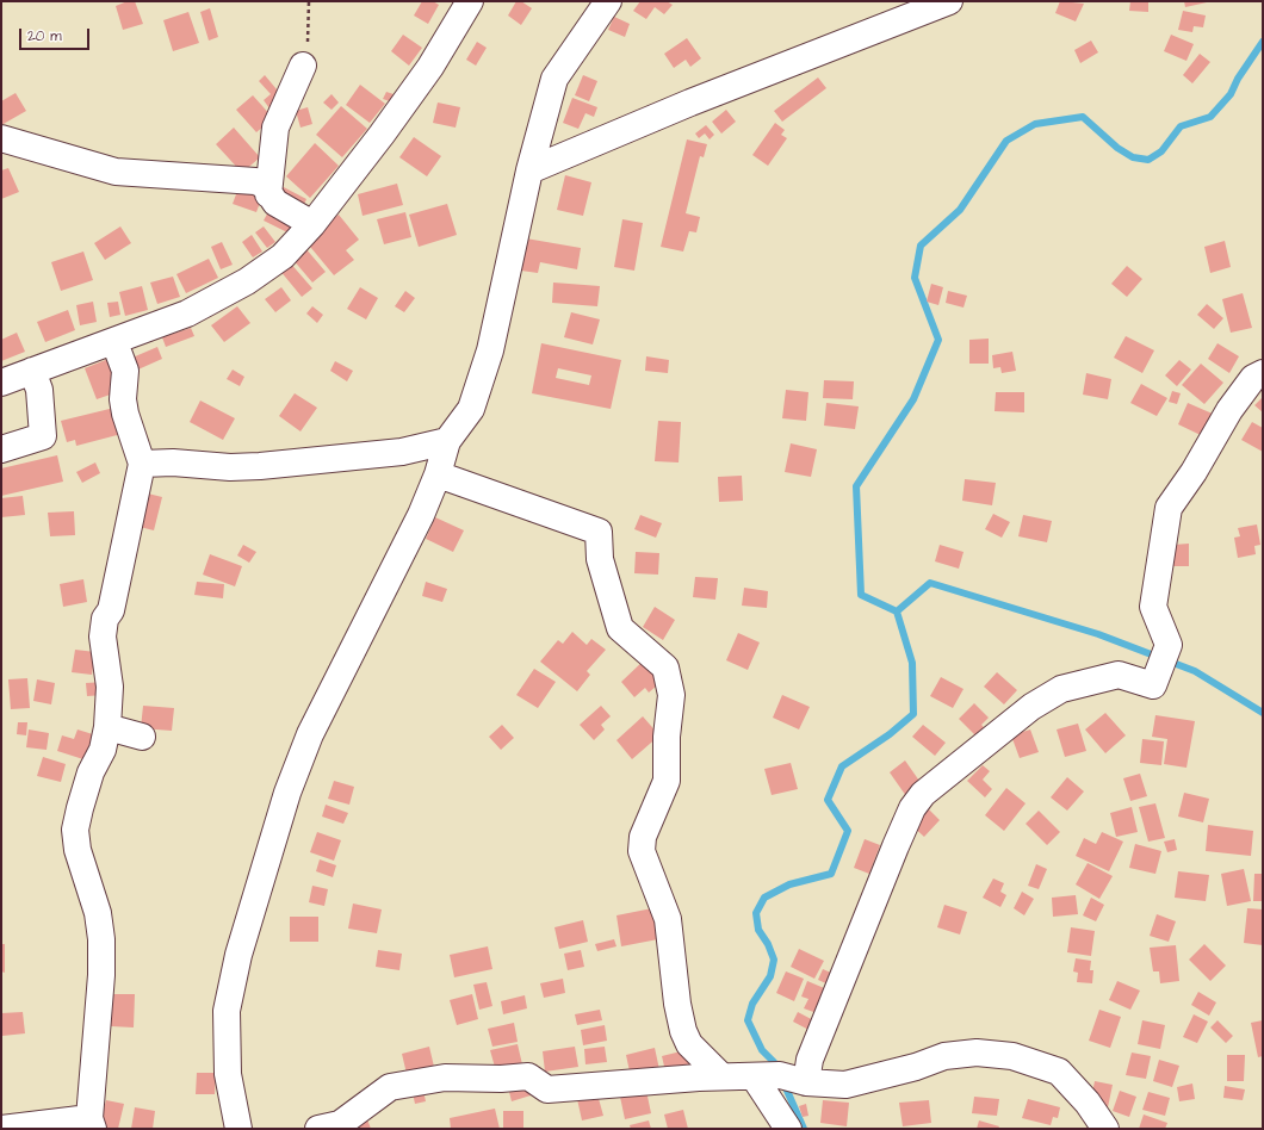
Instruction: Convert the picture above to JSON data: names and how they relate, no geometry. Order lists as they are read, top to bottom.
{
  "scale_bar": "20 m"
}
